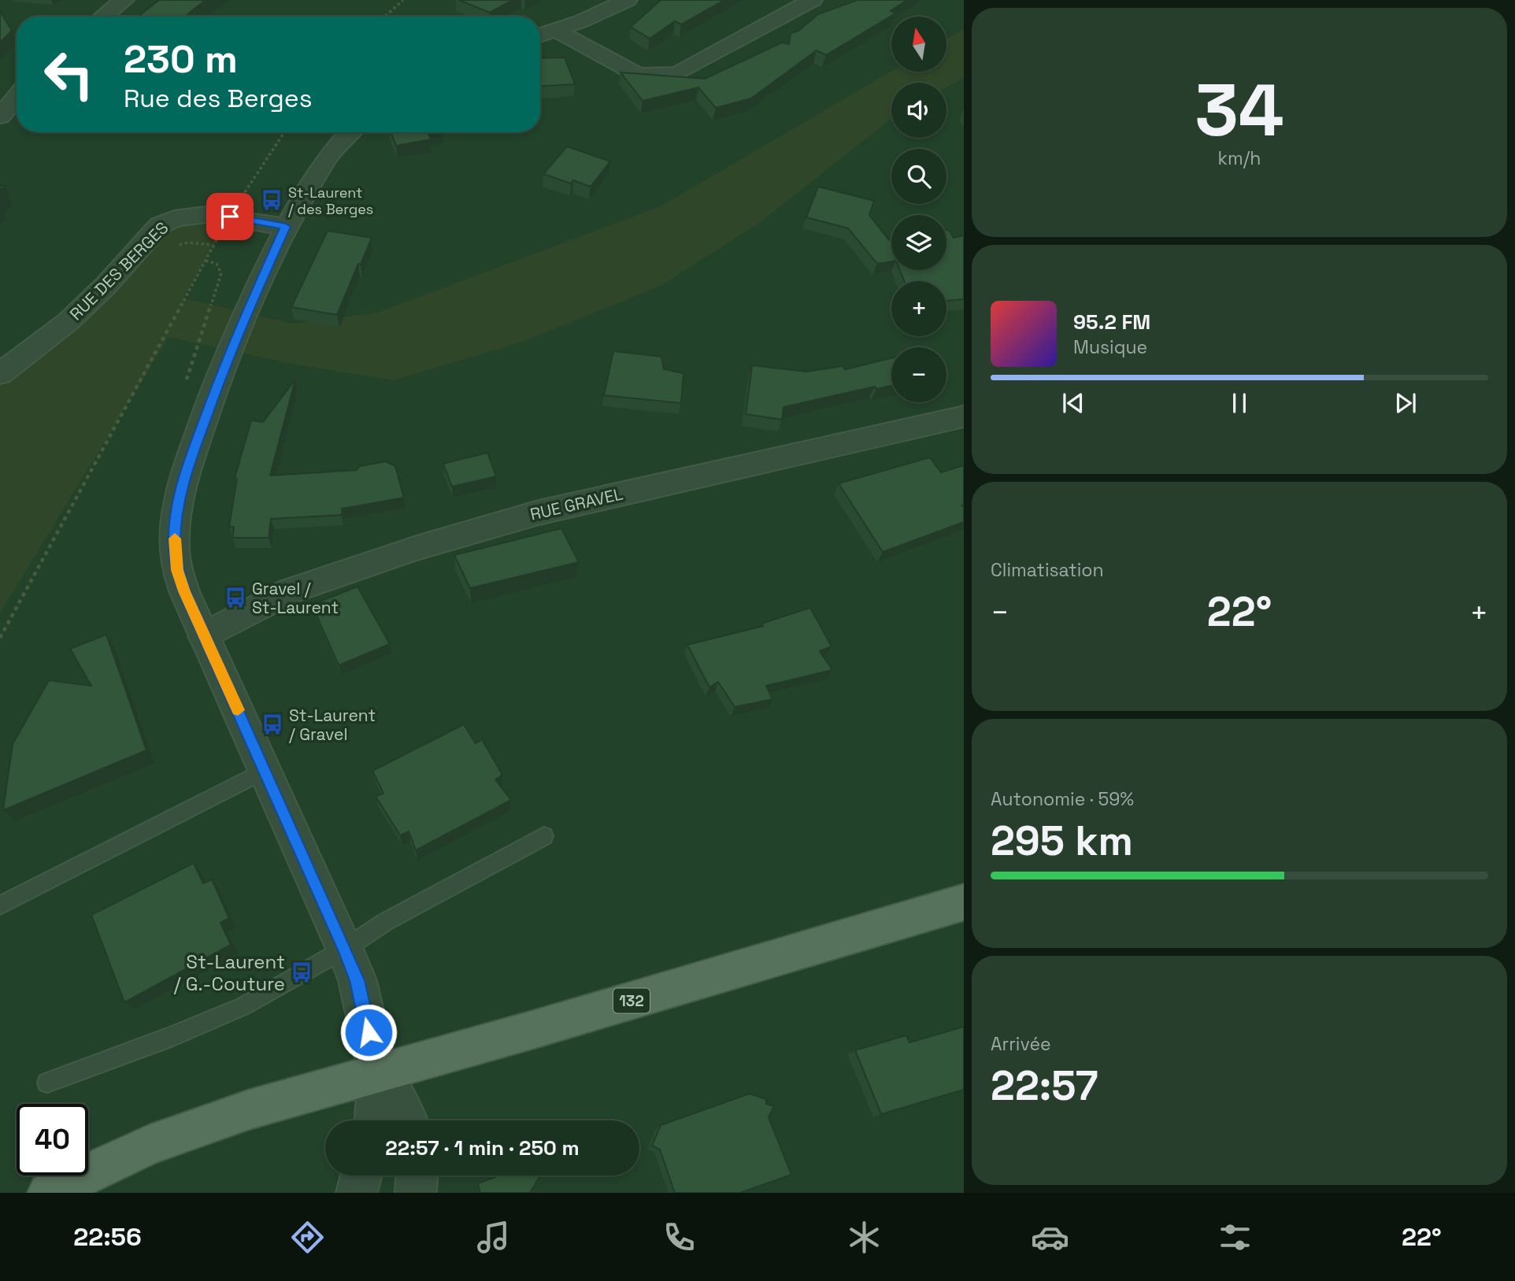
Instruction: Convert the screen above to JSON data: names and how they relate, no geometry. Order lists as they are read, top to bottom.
{
  "streets": {
    "main road": ["132"],
    "street": ["RUE DES BERGES", "RUE GRAVEL"]
  },
  "places": {
    "bus stop": [
      "St-Laurent / des Berges",
      "Gravel / St-Laurent",
      "St-Laurent / Gravel",
      "St-Laurent / G.-Couture"
    ]
  },
  "north": "top",
  "page": {
    "tile": [
      ["34", "km/h"],
      "Climatisation",
      ["Autonomie · 59%", "295 km"],
      ["Arrivée", "22:57"]
    ],
    "map_buttons": ["+", "−"],
    "turn": ["230 m", "Rue des Berges"],
    "song": ["95.2 FM", "Musique"],
    "heat": ["−", "22°", "+"],
    "limit": "40",
    "trip": "22:57 · 1 min · 250 m",
    "tabs": ["22:56", "22°"]
  }
}
